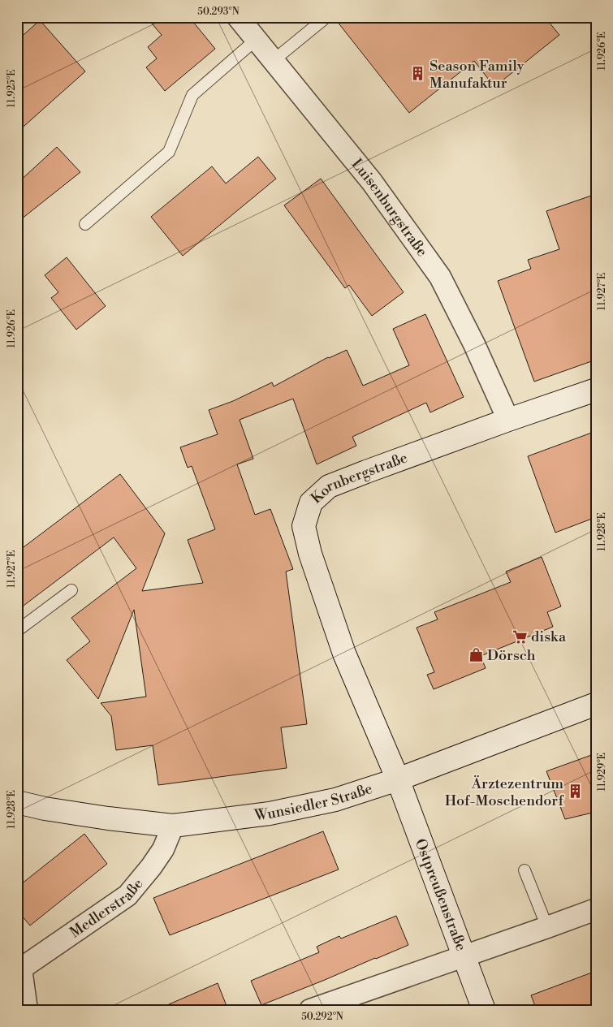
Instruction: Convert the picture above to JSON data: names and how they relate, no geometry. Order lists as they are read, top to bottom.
{
  "streets": {
    "street": [
      "Luisenburgstraße",
      "Kornbergstraße",
      "Wunsiedler Straße",
      "Ostpreußenstraße",
      "Medlerstraße"
    ]
  },
  "crossings": [
    ["Luisenburgstraße", "Kornbergstraße"],
    ["Kornbergstraße", "Wunsiedler Straße"],
    ["Kornbergstraße", "Ostpreußenstraße"],
    ["Wunsiedler Straße", "Ostpreußenstraße"],
    ["Wunsiedler Straße", "Medlerstraße"]
  ],
  "places": {
    "building": ["Season Family Manufaktur", "Ärztezentrum Hof-Moschendorf"],
    "supermarket": ["diska"],
    "shop": ["Dörsch"]
  },
  "coordinates": [
    "50.293°N",
    "11.926°E",
    "11.925°E",
    "11.927°E",
    "11.928°E",
    "11.929°E",
    "50.292°N"
  ]
}
